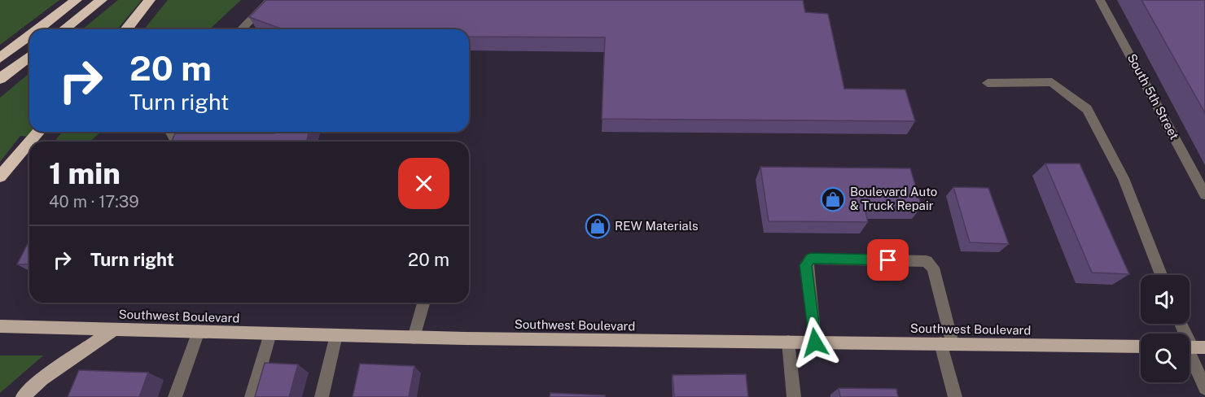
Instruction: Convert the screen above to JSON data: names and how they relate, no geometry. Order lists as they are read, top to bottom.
{
  "streets": {
    "main road": ["Southwest Boulevard"],
    "street": ["South 5th Street"]
  },
  "places": {
    "shop": ["Boulevard Auto & Truck Repair", "REW Materials"]
  },
  "page": {
    "turn": ["20 m", "Turn right"],
    "heading": ["1 min", "40 m · 17:39"],
    "list": [
      {
        "name": "Turn right",
        "value": "20 m"
      }
    ]
  }
}
